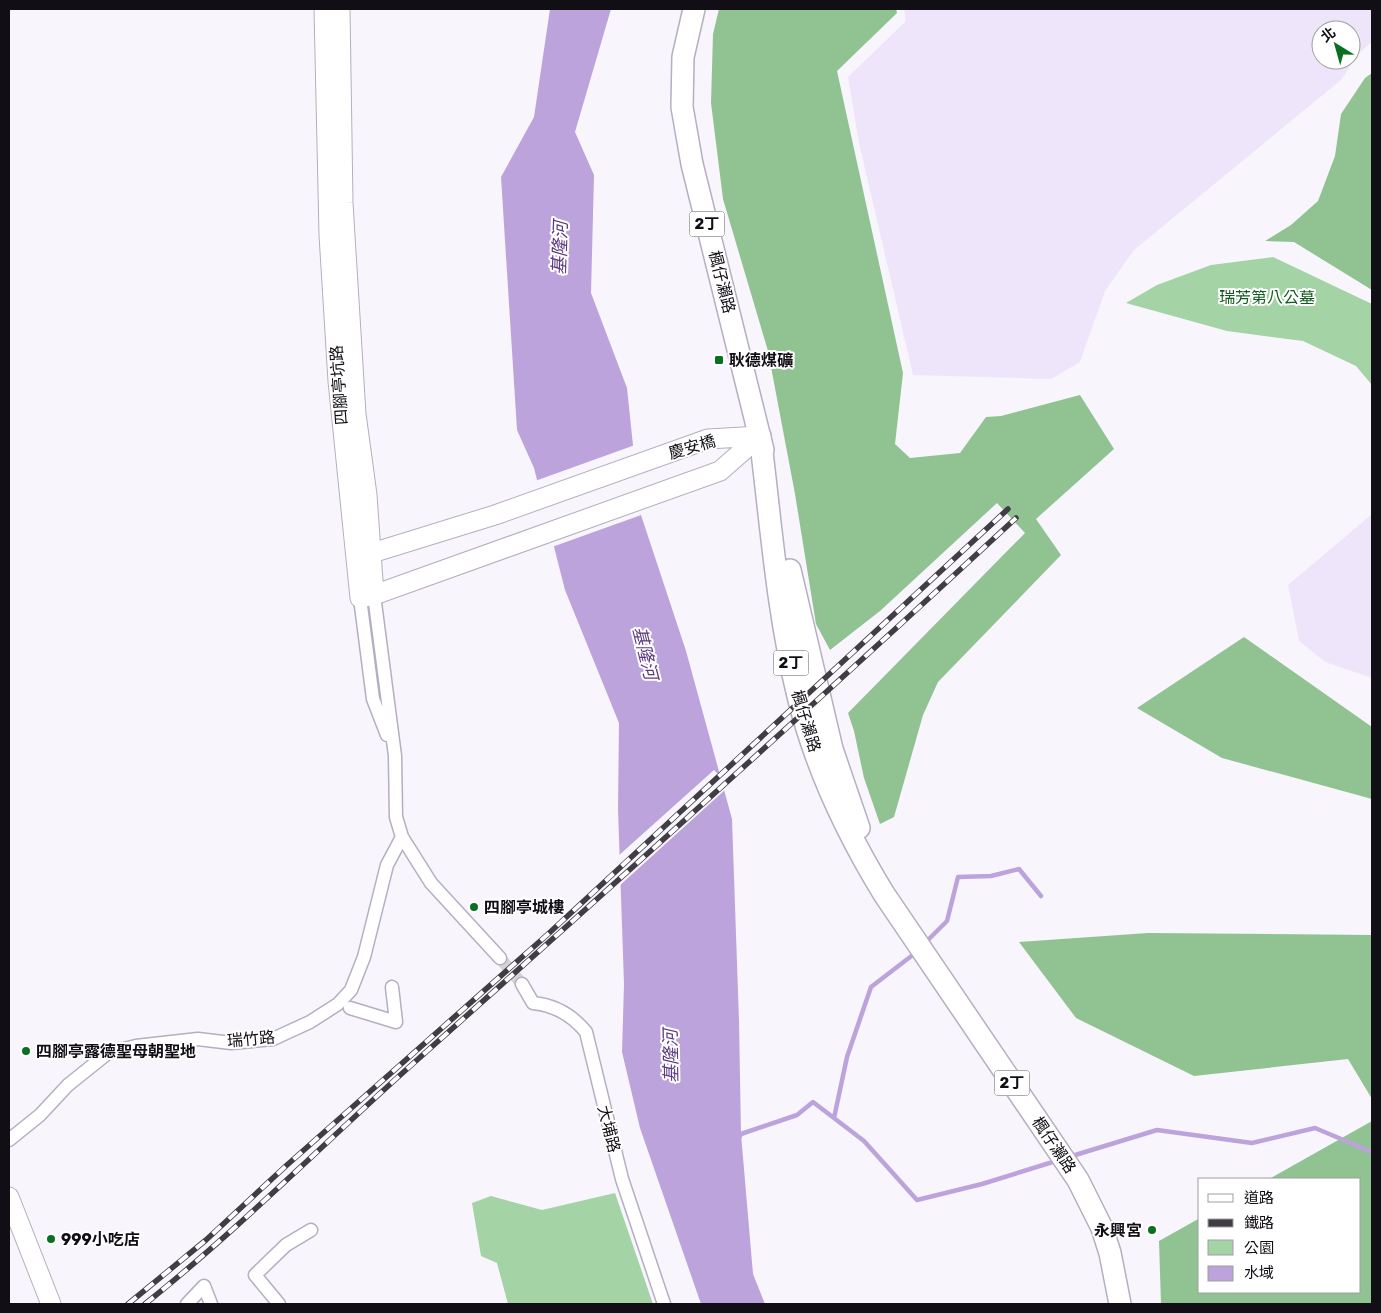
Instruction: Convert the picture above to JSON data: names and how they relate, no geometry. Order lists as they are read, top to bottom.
{
  "streets": {
    "main road": ["2丁", "楓仔瀨路"],
    "street": [
      "四腳亭坑路",
      "慶安橋",
      "瑞竹路",
      "大埔路"
    ]
  },
  "crossings": [
    ["楓仔瀨路", "慶安橋"],
    ["四腳亭坑路", "慶安橋"],
    ["四腳亭坑路", "瑞竹路"]
  ],
  "water": ["基隆河"],
  "parks": ["瑞芳第八公墓"],
  "places": {
    "transit": ["耿德煤礦"],
    "other": [
      "四腳亭城樓",
      "四腳亭露德聖母朝聖地",
      "永興宮",
      "999小吃店"
    ]
  },
  "legend": [
    "道路",
    "鐵路",
    "公園",
    "水域"
  ],
  "north": "top left"
}
